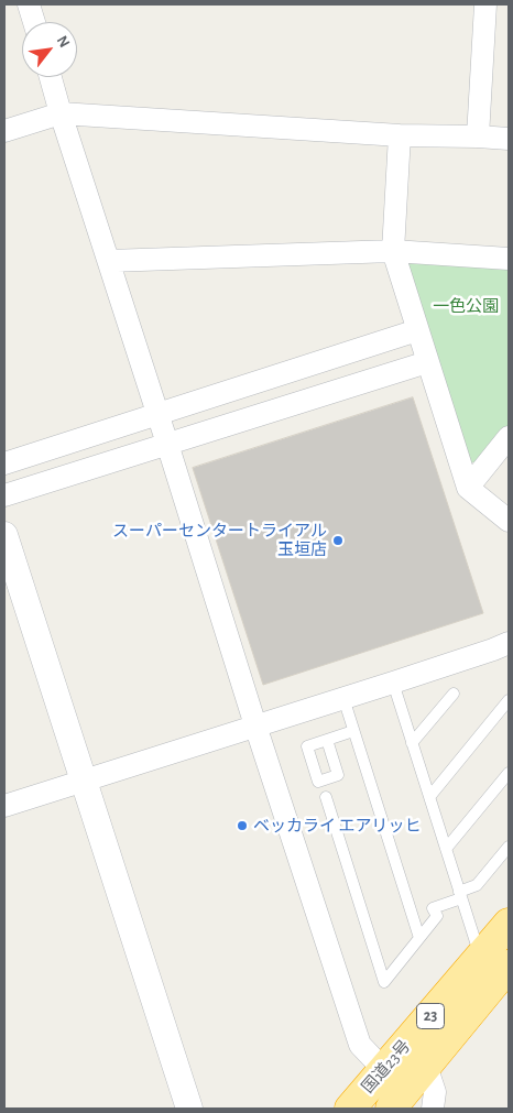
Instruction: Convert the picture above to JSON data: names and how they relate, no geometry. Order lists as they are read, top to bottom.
{
  "streets": {
    "highway": ["23", "国道23号"]
  },
  "parks": ["一色公園"],
  "places": ["スーパーセンタートライアル 玉垣店", "ベッカライ エアリッヒ"],
  "north": "top right"
}
